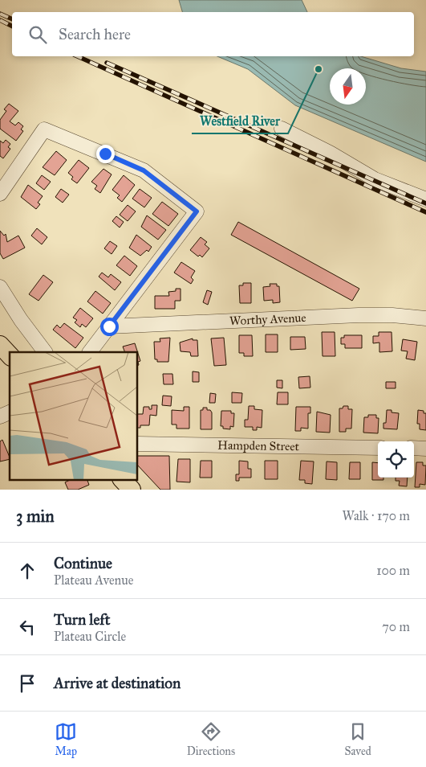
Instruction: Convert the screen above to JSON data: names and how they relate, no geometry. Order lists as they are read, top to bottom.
{
  "streets": {
    "street": ["Worthy Avenue", "Hampden Street"]
  },
  "places": ["Westfield River"],
  "north": "bottom",
  "page": {
    "search": "Search here",
    "heading": ["3 min", "Walk · 170 m"],
    "list": [
      ["Continue", "Plateau Avenue", "100 m"],
      ["Turn left", "Plateau Circle", "70 m"],
      "Arrive at destination"
    ],
    "nav": ["Map", "Directions", "Saved"]
  }
}
